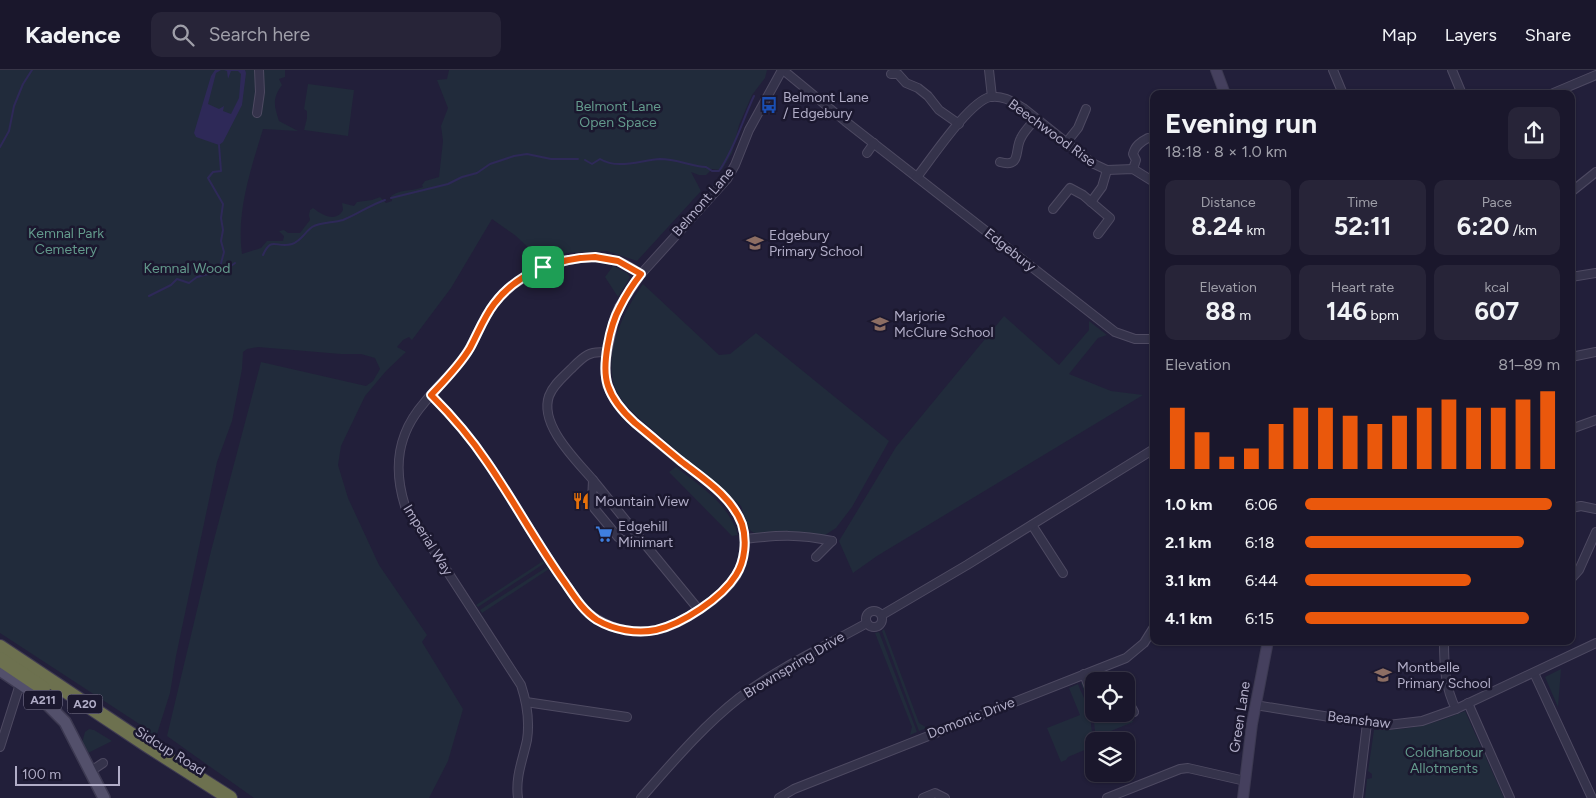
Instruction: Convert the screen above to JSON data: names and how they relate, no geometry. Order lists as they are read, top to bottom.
{
  "streets": {
    "highway": ["A20", "Sidcup Road"],
    "main road": ["A211", "Green Lane"],
    "street": [
      "Beechwood Rise",
      "Belmont Lane",
      "Edgebury",
      "Imperial Way",
      "Brownspring Drive",
      "Domonic Drive",
      "Beanshaw"
    ]
  },
  "crossings": [
    ["Beechwood Rise", "Edgebury"],
    ["Belmont Lane", "Edgebury"],
    ["Belmont Lane", "Imperial Way"],
    ["Green Lane", "Beanshaw"]
  ],
  "parks": [
    "Belmont Lane Open Space",
    "Kemnal Park Cemetery",
    "Kemnal Wood",
    "Coldharbour Allotments"
  ],
  "places": {
    "bus stop": ["Belmont Lane / Edgebury"],
    "school or university": ["Edgebury Primary School", "Marjorie McClure School", "Montbelle Primary School"],
    "restaurant": ["Mountain View"],
    "supermarket": ["Edgehill Minimart"]
  },
  "scale_bar": "100 m",
  "page": {
    "header": "Kadence",
    "search": "Search here",
    "nav": ["Map", "Layers", "Share"],
    "heading": ["Evening run", "18:18 · 8 × 1.0 km"],
    "stats": [
      ["Distance", "8.24 km"],
      ["Time", "52:11"],
      ["Pace", "6:20 /km"],
      ["Elevation", "88 m"],
      ["Heart rate", "146 bpm"],
      ["kcal", "607"]
    ],
    "chart": ["Elevation", "81–89 m"],
    "list": [
      {
        "name": "1.0 km",
        "note": "6:06"
      },
      {
        "name": "2.1 km",
        "note": "6:18"
      },
      {
        "name": "3.1 km",
        "note": "6:44"
      },
      {
        "name": "4.1 km",
        "note": "6:15"
      }
    ],
    "scale": "100 m"
  }
}
